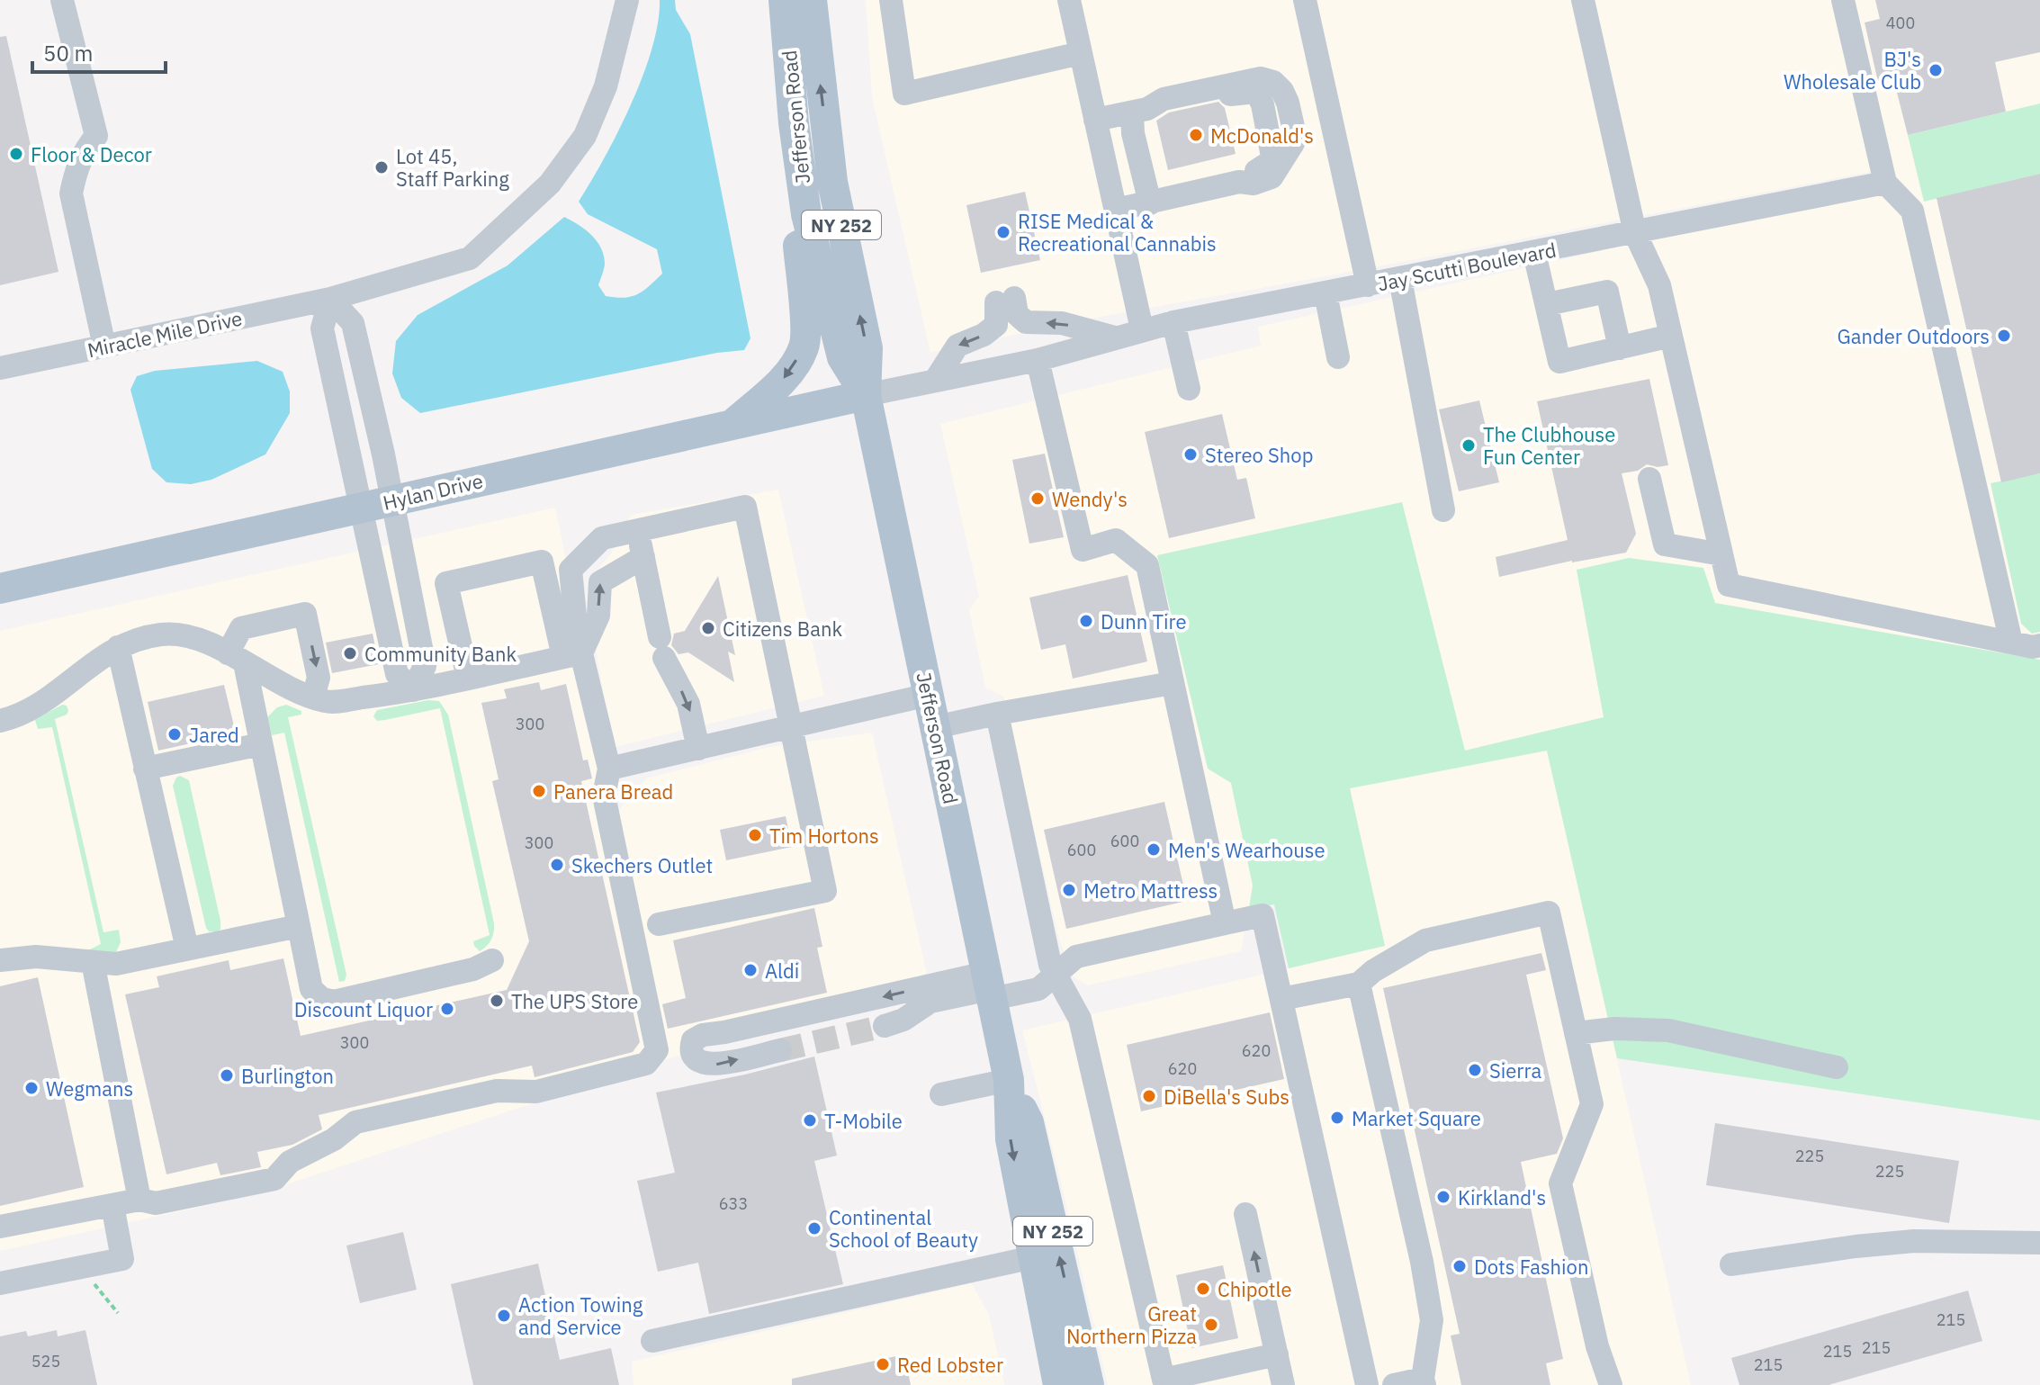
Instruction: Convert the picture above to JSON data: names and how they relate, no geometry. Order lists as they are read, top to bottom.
{
  "streets": {
    "main road": ["Jefferson Road", "NY 252", "Hylan Drive"],
    "street": ["Jay Scutti Boulevard", "Miracle Mile Drive"]
  },
  "crossings": [
    ["Jefferson Road", "Jay Scutti Boulevard"],
    ["Jefferson Road", "Hylan Drive"],
    ["Jay Scutti Boulevard", "Hylan Drive"]
  ],
  "places": [
    "BJ's Wholesale Club",
    "McDonald's",
    "Floor & Decor",
    "Lot 45, Staff Parking",
    "RISE Medical & Recreational Cannabis",
    "Gander Outdoors",
    "The Clubhouse Fun Center",
    "Stereo Shop",
    "Wendy's",
    "Dunn Tire",
    "Citizens Bank",
    "Community Bank",
    "Jared",
    "Panera Bread",
    "Tim Hortons",
    "Men's Wearhouse",
    "Skechers Outlet",
    "Metro Mattress",
    "Aldi",
    "The UPS Store",
    "Discount Liquor",
    "Sierra",
    "Burlington",
    "Wegmans",
    "DiBella's Subs",
    "Market Square",
    "T-Mobile",
    "Kirkland's",
    "Continental School of Beauty",
    "Dots Fashion",
    "Chipotle",
    "Action Towing and Service",
    "Great Northern Pizza",
    "Red Lobster"
  ],
  "house_numbers": [
    "400",
    "300",
    "600",
    "300",
    "600",
    "300",
    "620",
    "620",
    "225",
    "225",
    "633",
    "215",
    "215",
    "215",
    "525",
    "215"
  ],
  "scale_bar": "50 m"
}
